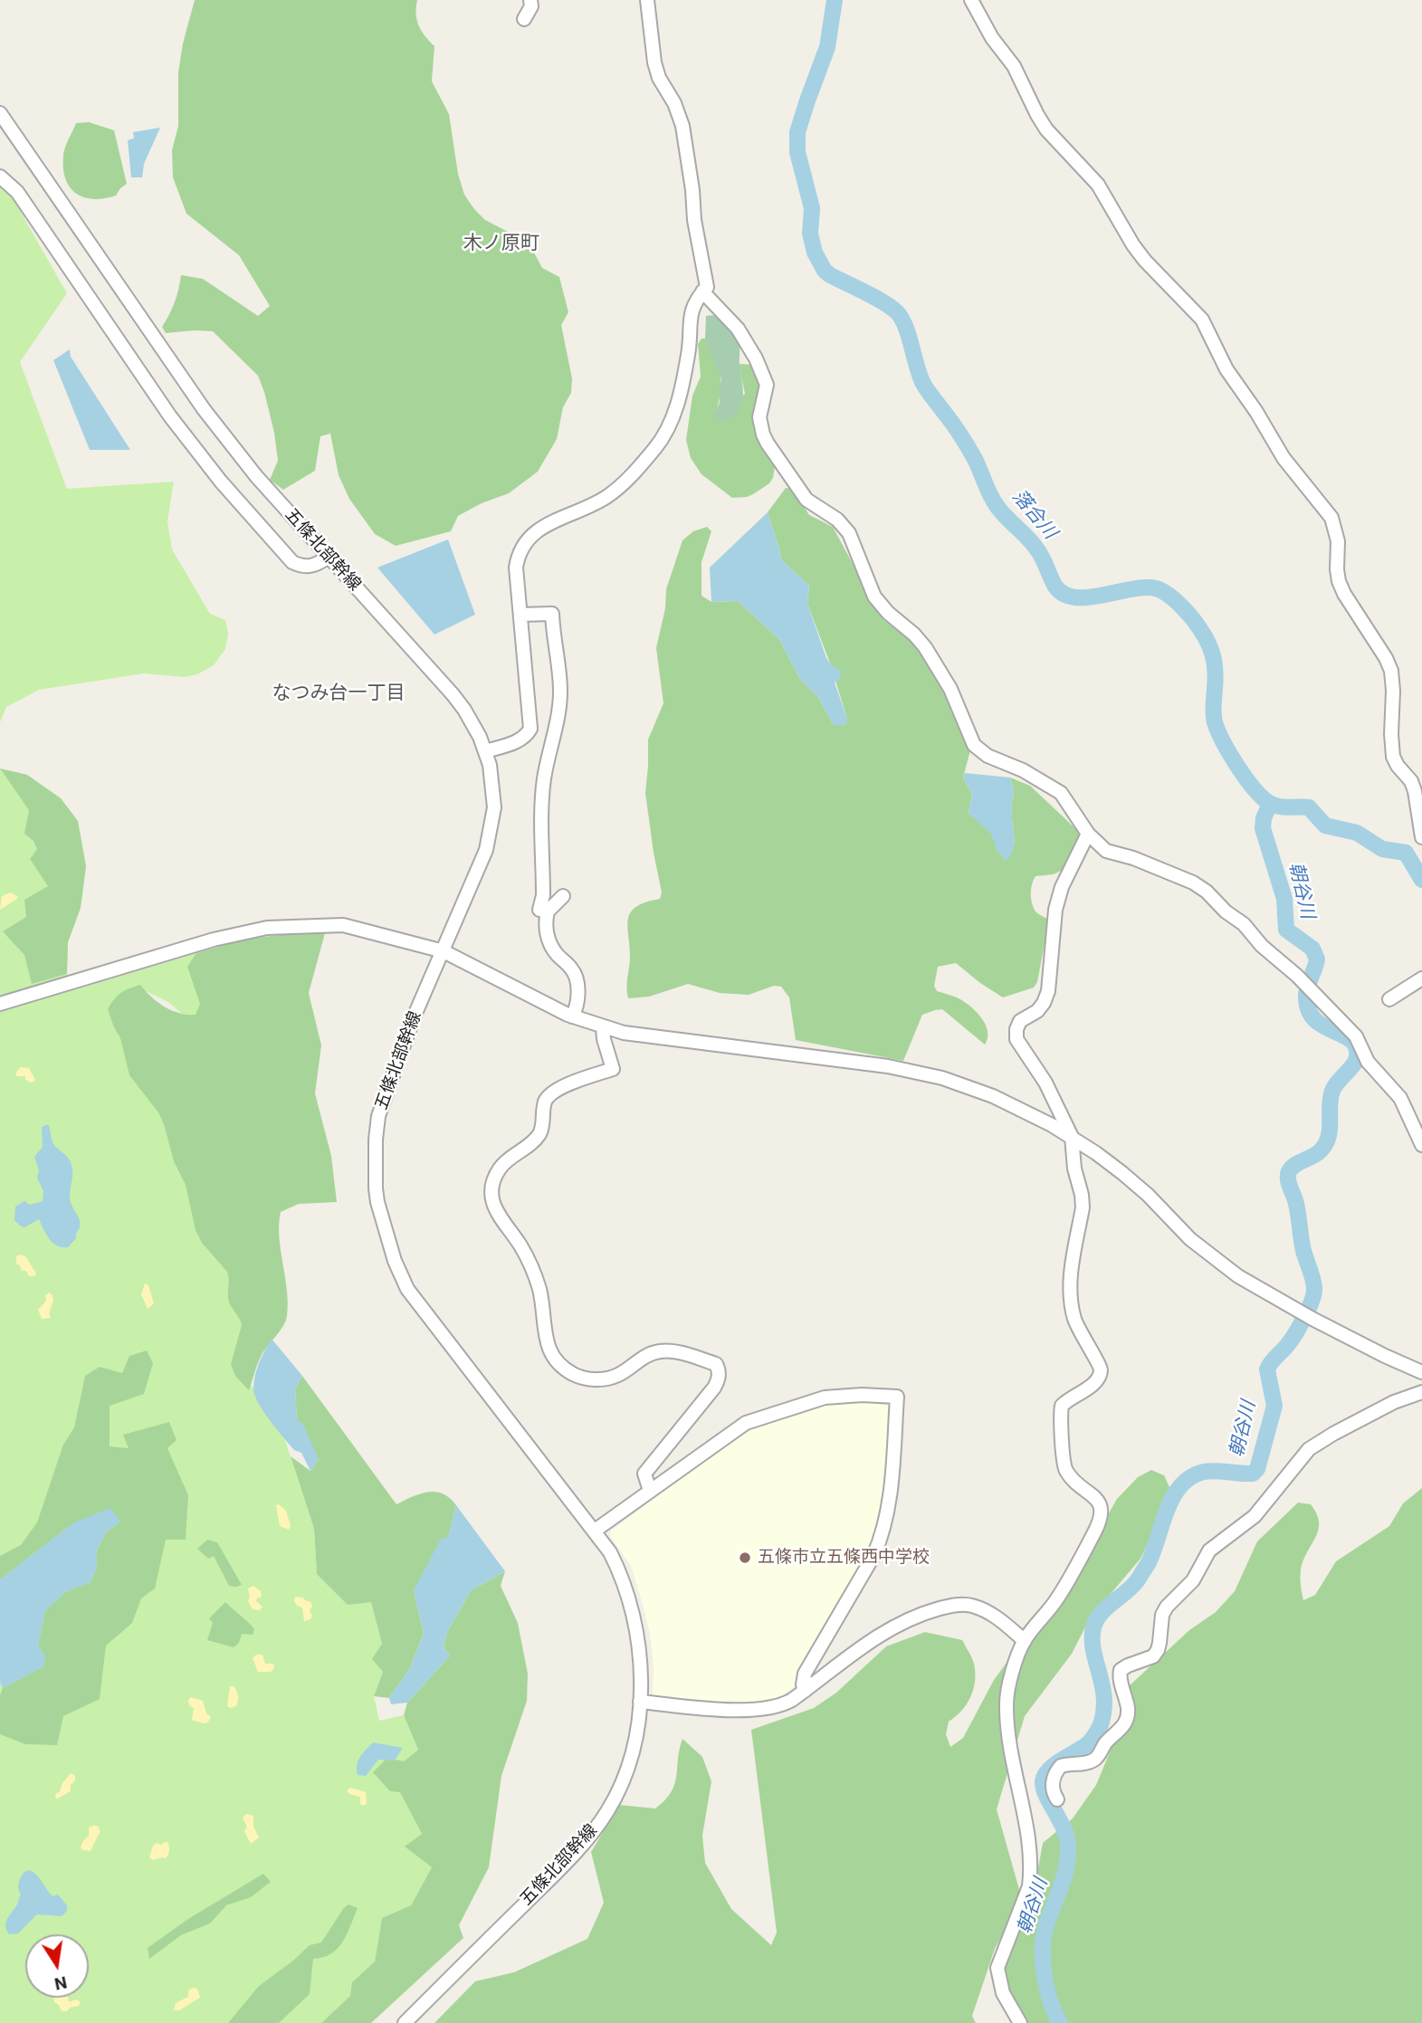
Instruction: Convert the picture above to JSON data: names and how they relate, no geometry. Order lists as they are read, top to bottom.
{
  "streets": {
    "street": ["五條北部幹線"]
  },
  "districts": ["木ノ原町", "なつみ台一丁目"],
  "water": ["落合川", "朝谷川"],
  "places": ["五條市立五條西中学校"],
  "north": "bottom"
}
